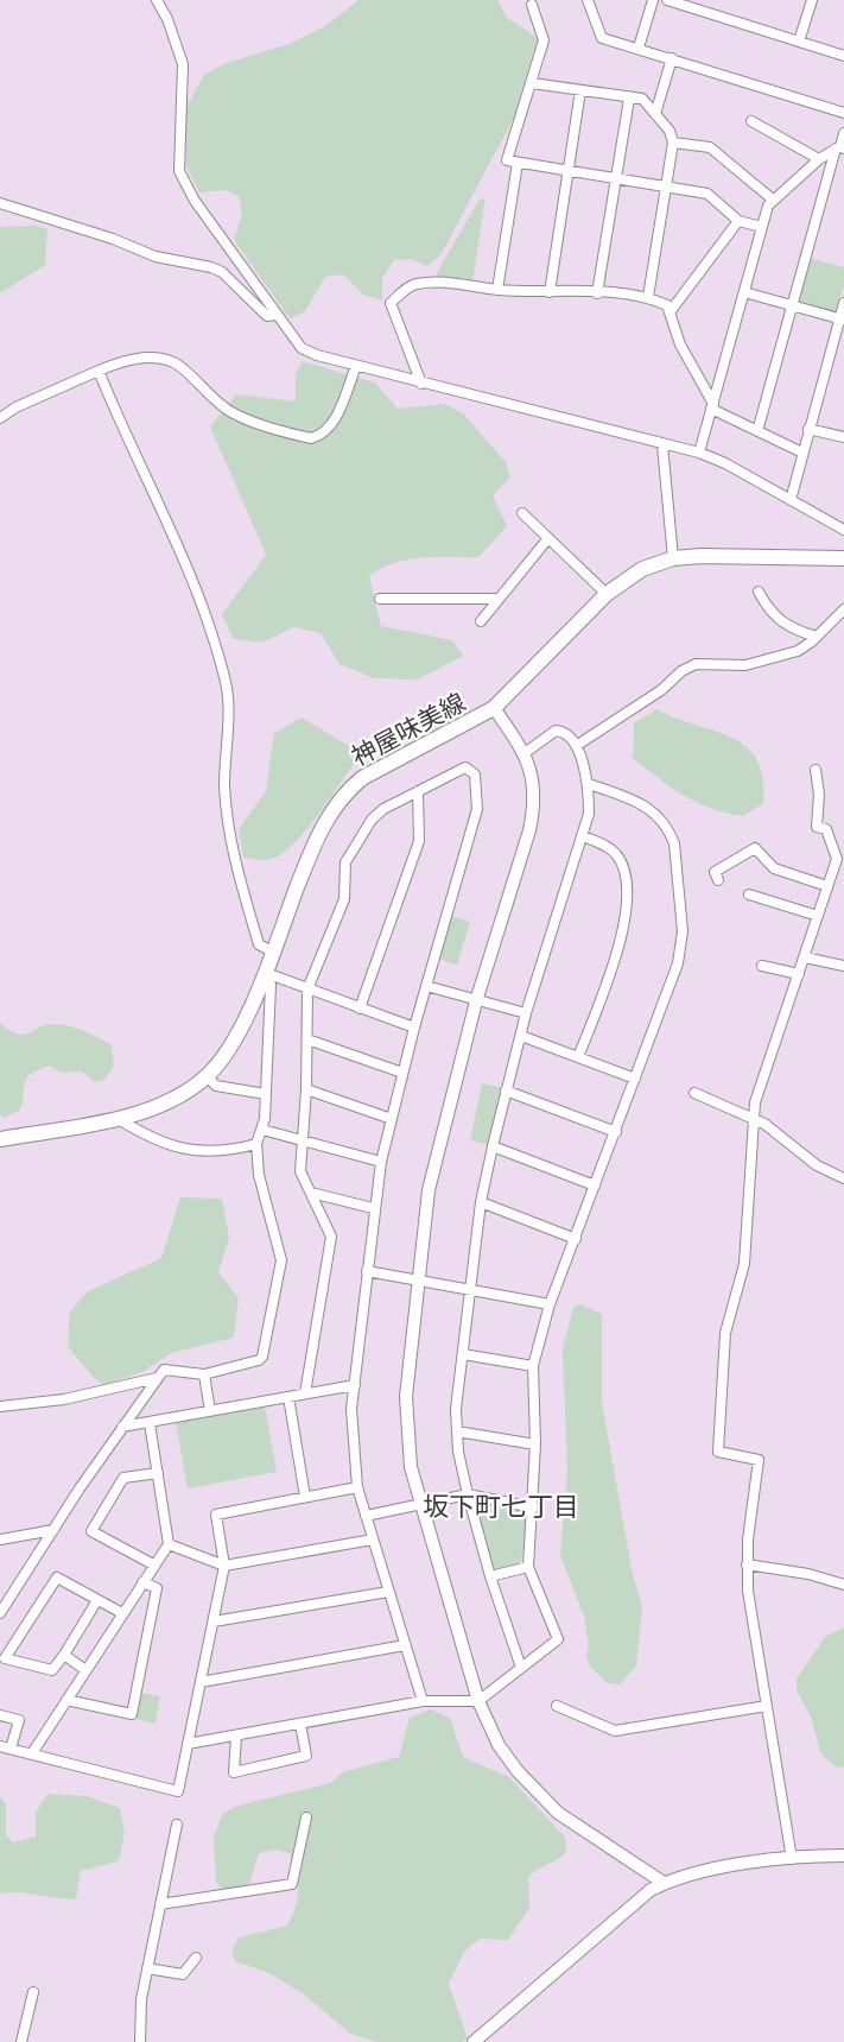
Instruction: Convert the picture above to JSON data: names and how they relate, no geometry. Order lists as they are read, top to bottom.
{
  "streets": {
    "main road": ["神屋味美線"]
  },
  "districts": ["坂下町七丁目"]
}
